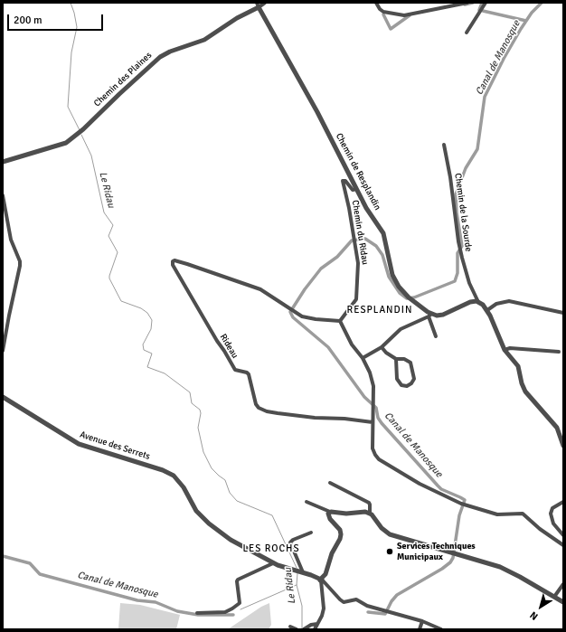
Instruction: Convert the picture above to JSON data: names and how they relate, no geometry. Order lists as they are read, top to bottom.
{
  "streets": {
    "street": [
      "Chemin des Plaines",
      "Chemin de Resplandin",
      "Chemin de la Sourde",
      "Chemin du Ridau",
      "Rideau",
      "Avenue des Serrets"
    ]
  },
  "crossings": [
    ["Chemin des Plaines", "Chemin de Resplandin"],
    ["Chemin de Resplandin", "Chemin du Ridau"],
    ["Chemin du Ridau", "Rideau"]
  ],
  "districts": ["RESPLANDIN", "LES ROCHS"],
  "water": ["Canal de Manosque", "Le Ridau"],
  "places": ["Services Techniques Municipaux"],
  "scale_bar": "200 m",
  "north": "bottom left"
}
